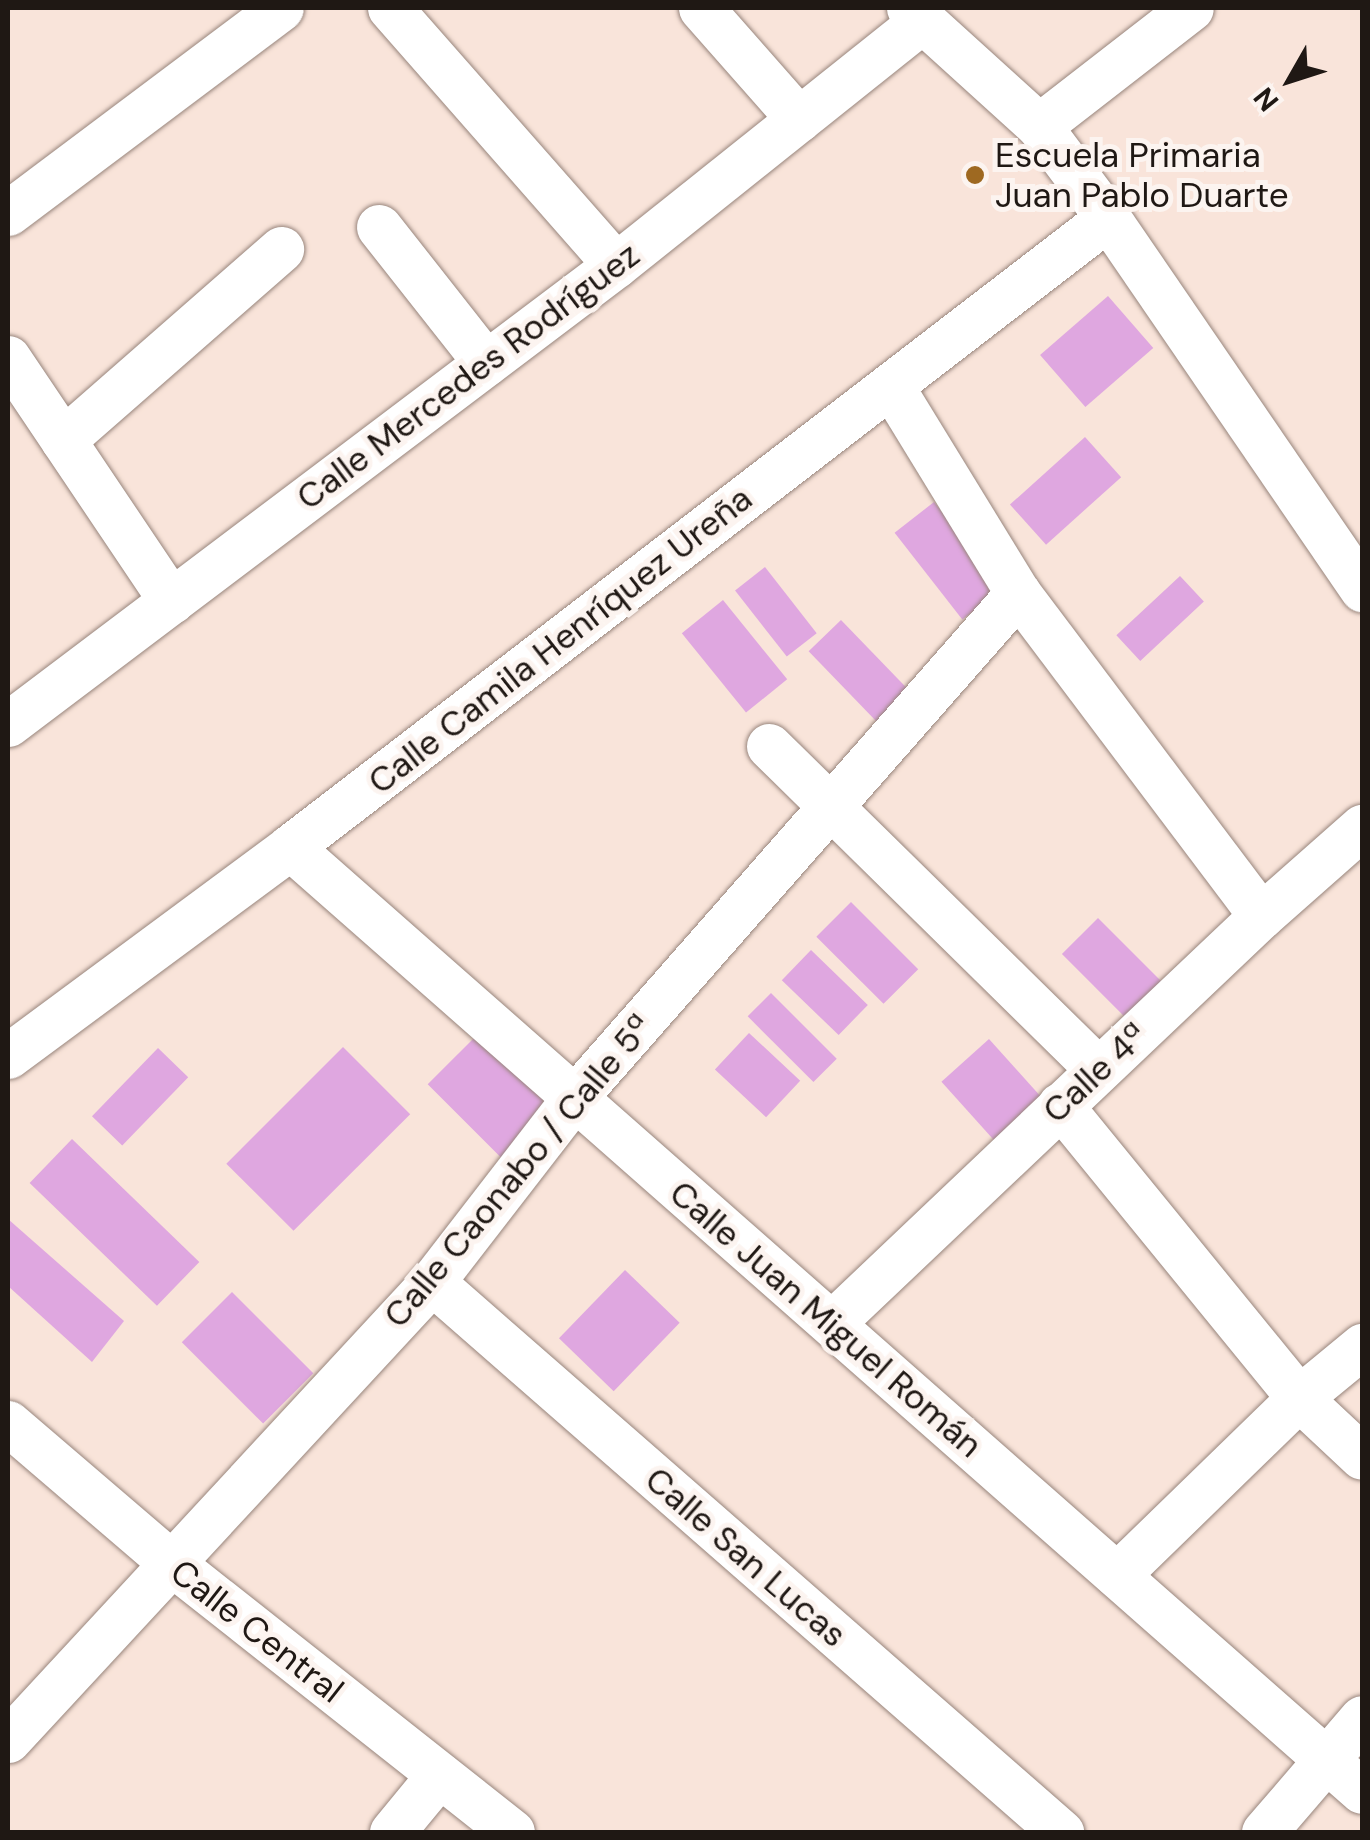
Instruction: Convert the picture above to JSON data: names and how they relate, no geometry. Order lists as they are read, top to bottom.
{
  "streets": {
    "street": [
      "Calle Mercedes Rodríguez",
      "Calle Camila Henríquez Ureña",
      "Calle 4ª",
      "Calle Caonabo / Calle 5ª",
      "Calle Juan Miguel Román",
      "Calle San Lucas",
      "Calle Central"
    ]
  },
  "crossings": [
    ["Calle Camila Henríquez Ureña", "Calle Juan Miguel Román"],
    ["Calle 4ª", "Calle Juan Miguel Román"],
    ["Calle Caonabo / Calle 5ª", "Calle Juan Miguel Román"],
    ["Calle Caonabo / Calle 5ª", "Calle San Lucas"],
    ["Calle Caonabo / Calle 5ª", "Calle Central"]
  ],
  "places": ["Escuela Primaria Juan Pablo Duarte"],
  "north": "bottom left"
}
